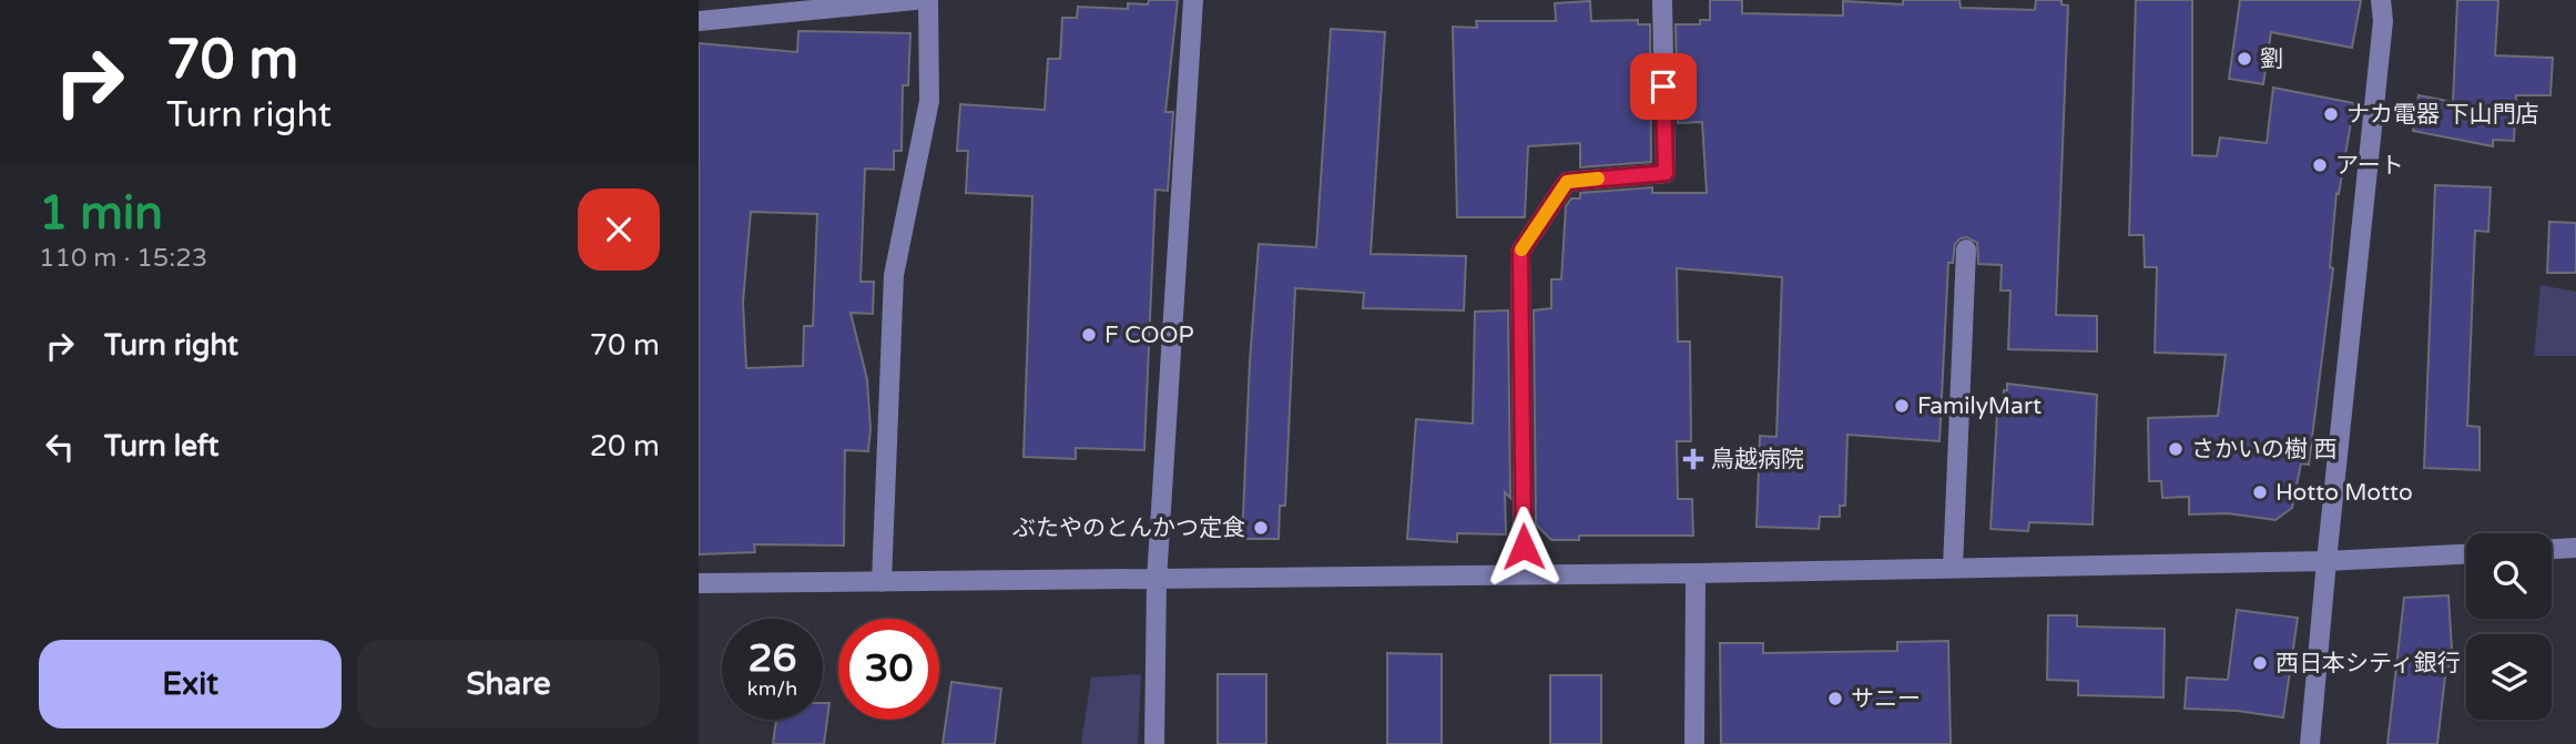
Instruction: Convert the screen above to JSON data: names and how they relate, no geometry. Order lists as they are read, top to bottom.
{
  "places": {
    "other": [
      "劉",
      "ナカ電器 下山門店",
      "アート",
      "F COOP",
      "FamilyMart",
      "さかいの樹 西",
      "Hotto Motto",
      "ぶたやのとんかつ定食",
      "西日本シティ銀行",
      "サニー"
    ],
    "health": ["鳥越病院"]
  },
  "page": {
    "turn": ["70 m", "Turn right"],
    "heading": ["1 min", "110 m · 15:23"],
    "list": [
      {
        "name": "Turn right",
        "value": "70 m"
      },
      {
        "name": "Turn left",
        "value": "20 m"
      }
    ],
    "speed": "26 km/h",
    "limit": "30",
    "buttons": ["Exit", "Share"]
  }
}
